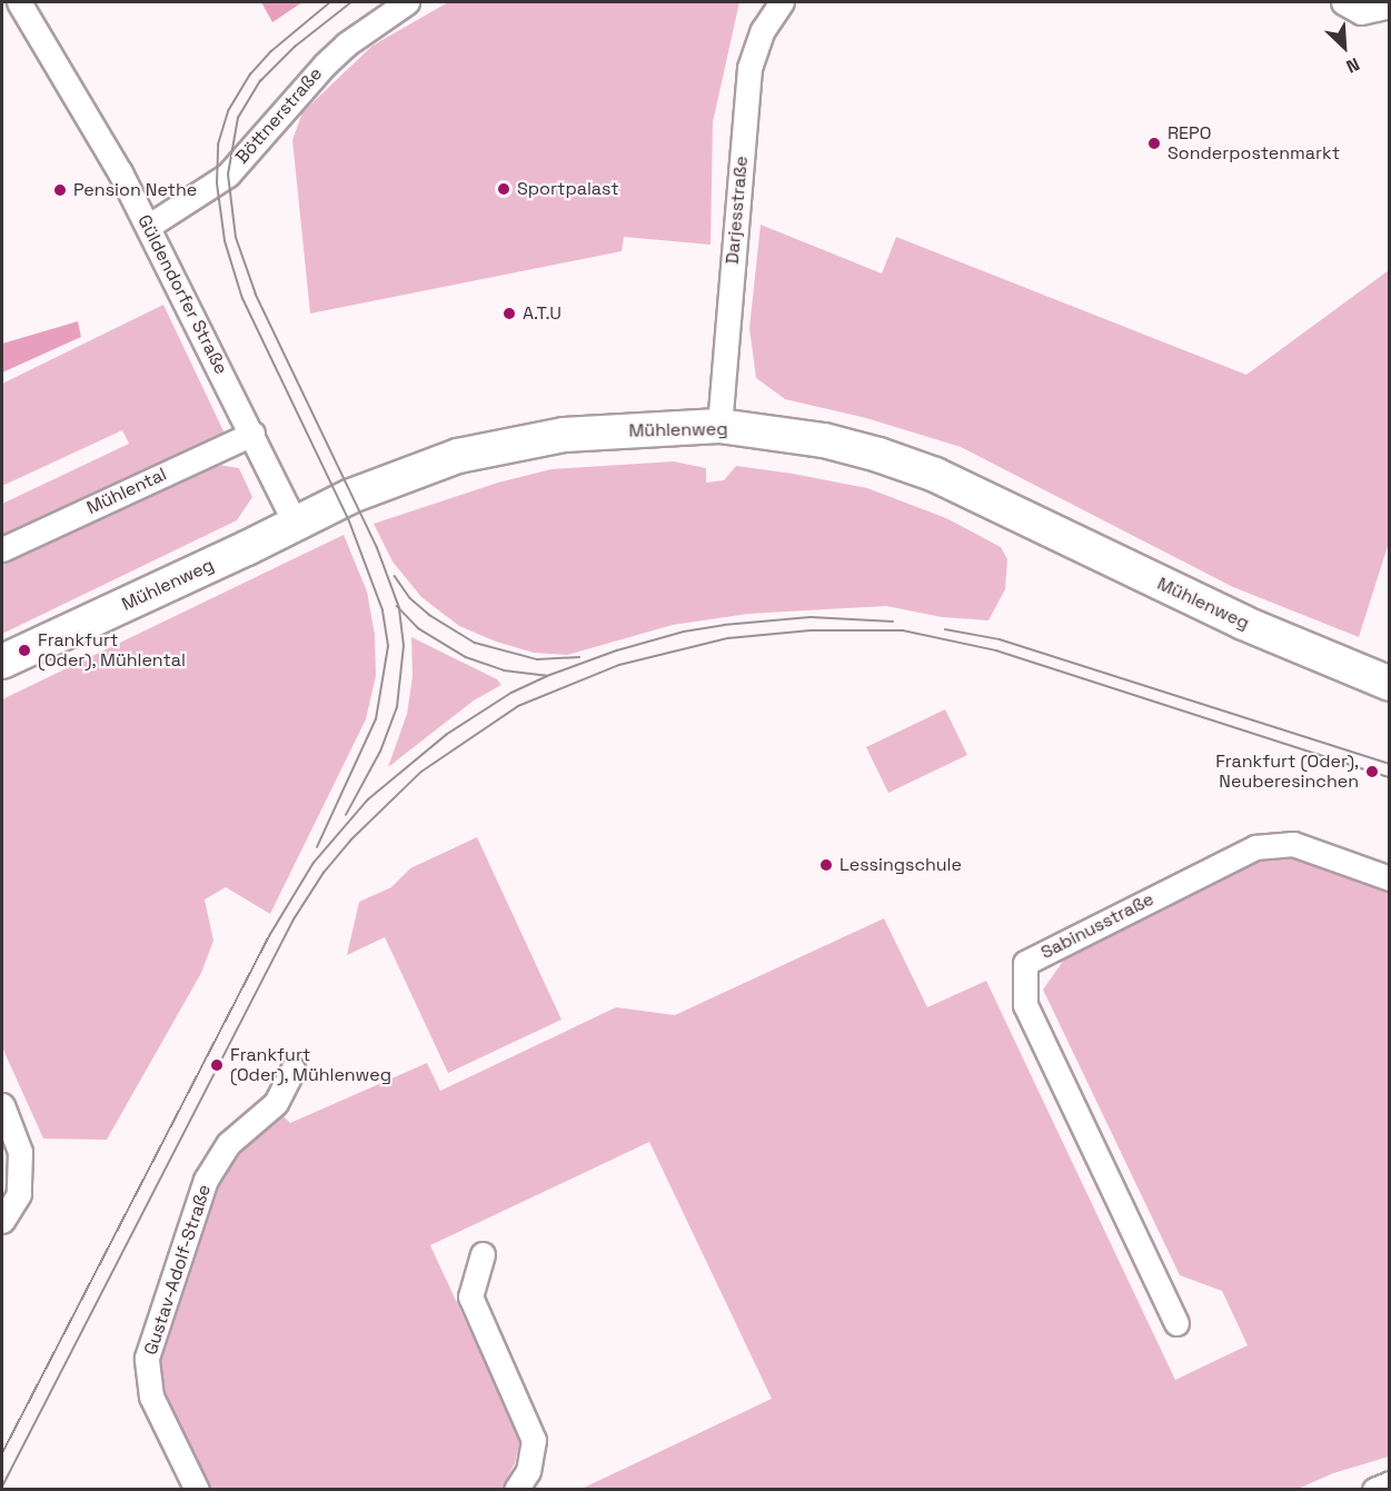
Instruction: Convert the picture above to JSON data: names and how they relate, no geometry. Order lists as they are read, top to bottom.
{
  "streets": {
    "street": [
      "Böttnerstraße",
      "Darjesstraße",
      "Güldendorfer Straße",
      "Mühlenweg",
      "Mühlental",
      "Sabinusstraße",
      "Gustav-Adolf-Straße"
    ]
  },
  "crossings": [
    ["Böttnerstraße", "Güldendorfer Straße"],
    ["Darjesstraße", "Mühlenweg"],
    ["Güldendorfer Straße", "Mühlenweg"],
    ["Güldendorfer Straße", "Mühlental"]
  ],
  "places": [
    "REPO Sonderpostenmarkt",
    "Sportpalast",
    "Pension Nethe",
    "A.T.U",
    "Frankfurt (Oder), Mühlental",
    "Frankfurt (Oder), Neuberesinchen",
    "Lessingschule",
    "Frankfurt (Oder), Mühlenweg"
  ],
  "north": "bottom right"
}
